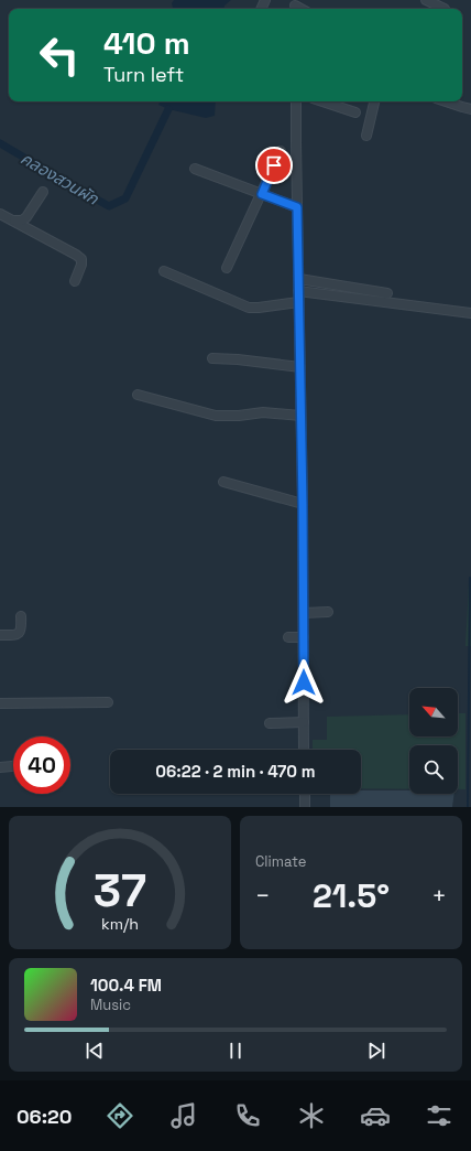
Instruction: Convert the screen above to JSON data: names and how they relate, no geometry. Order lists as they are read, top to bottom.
{
  "water": ["คลองสวนผัก"],
  "north": "top left",
  "page": {
    "turn": ["410 m", "Turn left"],
    "limit": "40",
    "trip": "06:22 · 2 min · 470 m",
    "tile": "Climate",
    "heat": ["−", "21.5°", "+"],
    "song": ["100.4 FM", "Music"],
    "tabs": "06:20",
    "gauge": ["37", "km/h"]
  }
}
